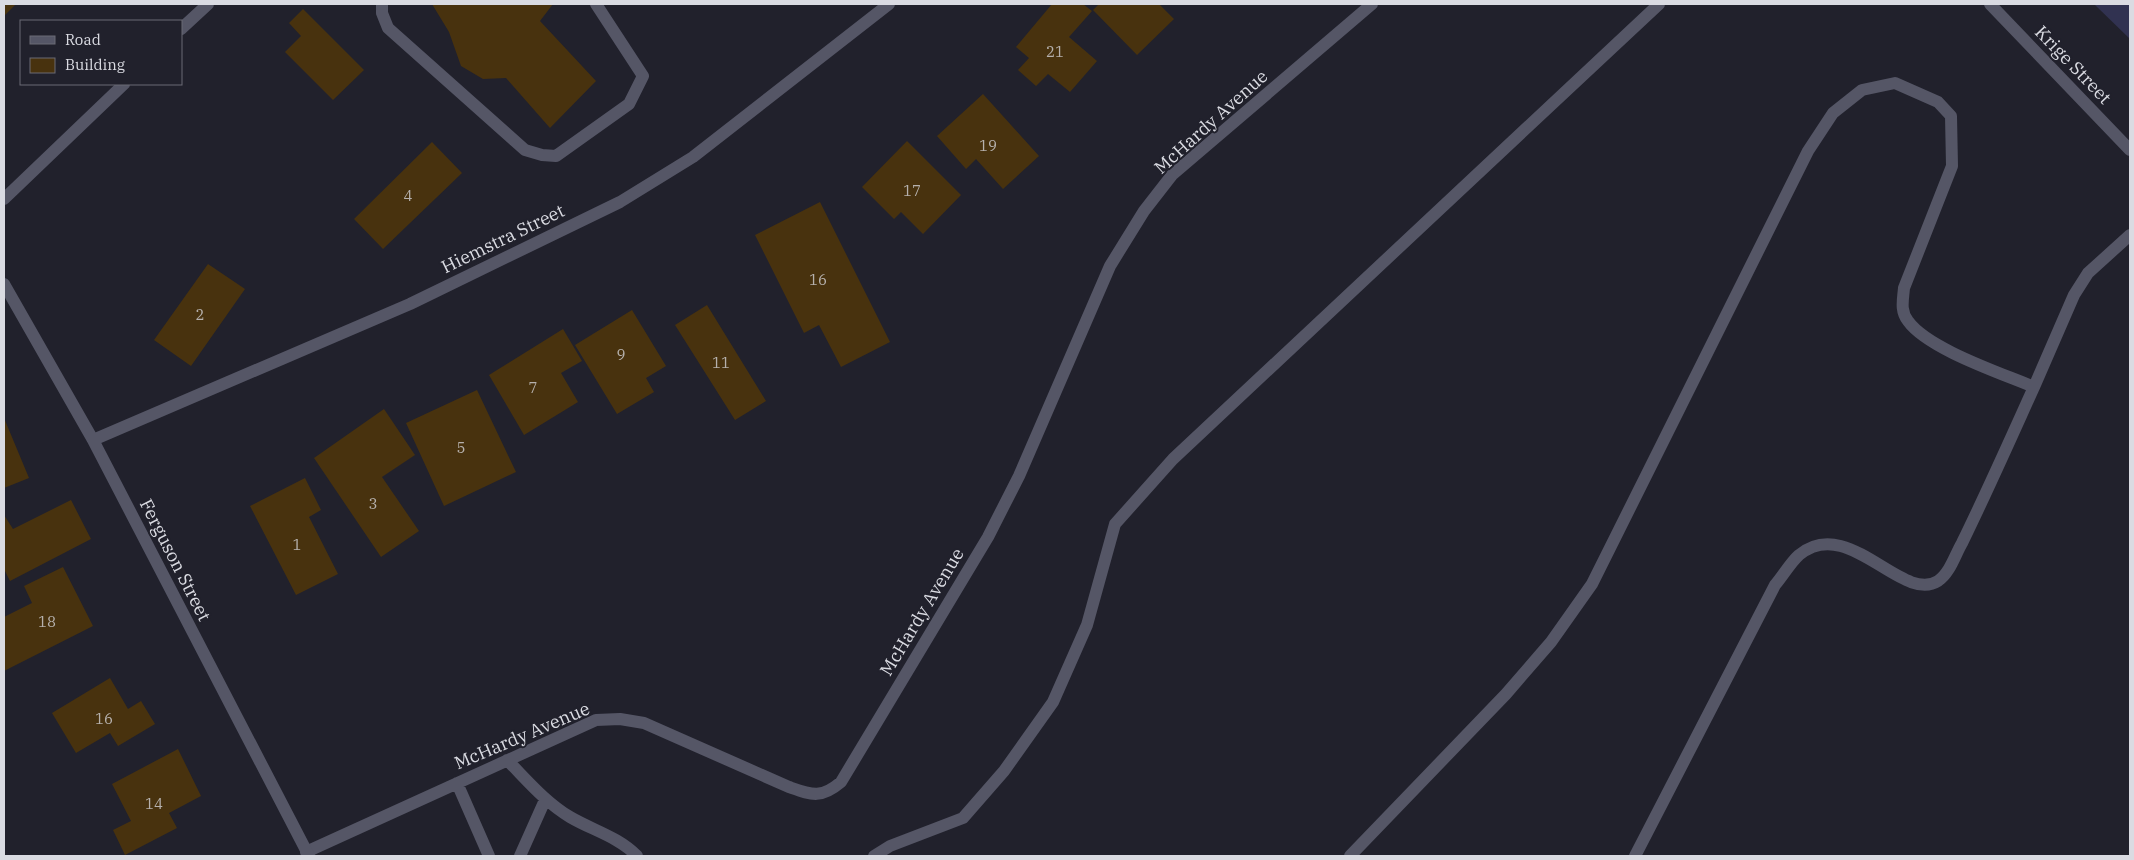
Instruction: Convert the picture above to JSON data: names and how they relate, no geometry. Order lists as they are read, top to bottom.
{
  "streets": {
    "street": [
      "Krige Street",
      "McHardy Avenue",
      "Hiemstra Street",
      "Ferguson Street"
    ]
  },
  "crossings": [
    ["McHardy Avenue", "Ferguson Street"],
    ["Hiemstra Street", "Ferguson Street"]
  ],
  "house_numbers": [
    "21",
    "19",
    "17",
    "4",
    "16",
    "2",
    "9",
    "11",
    "7",
    "5",
    "3",
    "1",
    "18",
    "16",
    "14"
  ],
  "legend": ["Road", "Building"]
}
